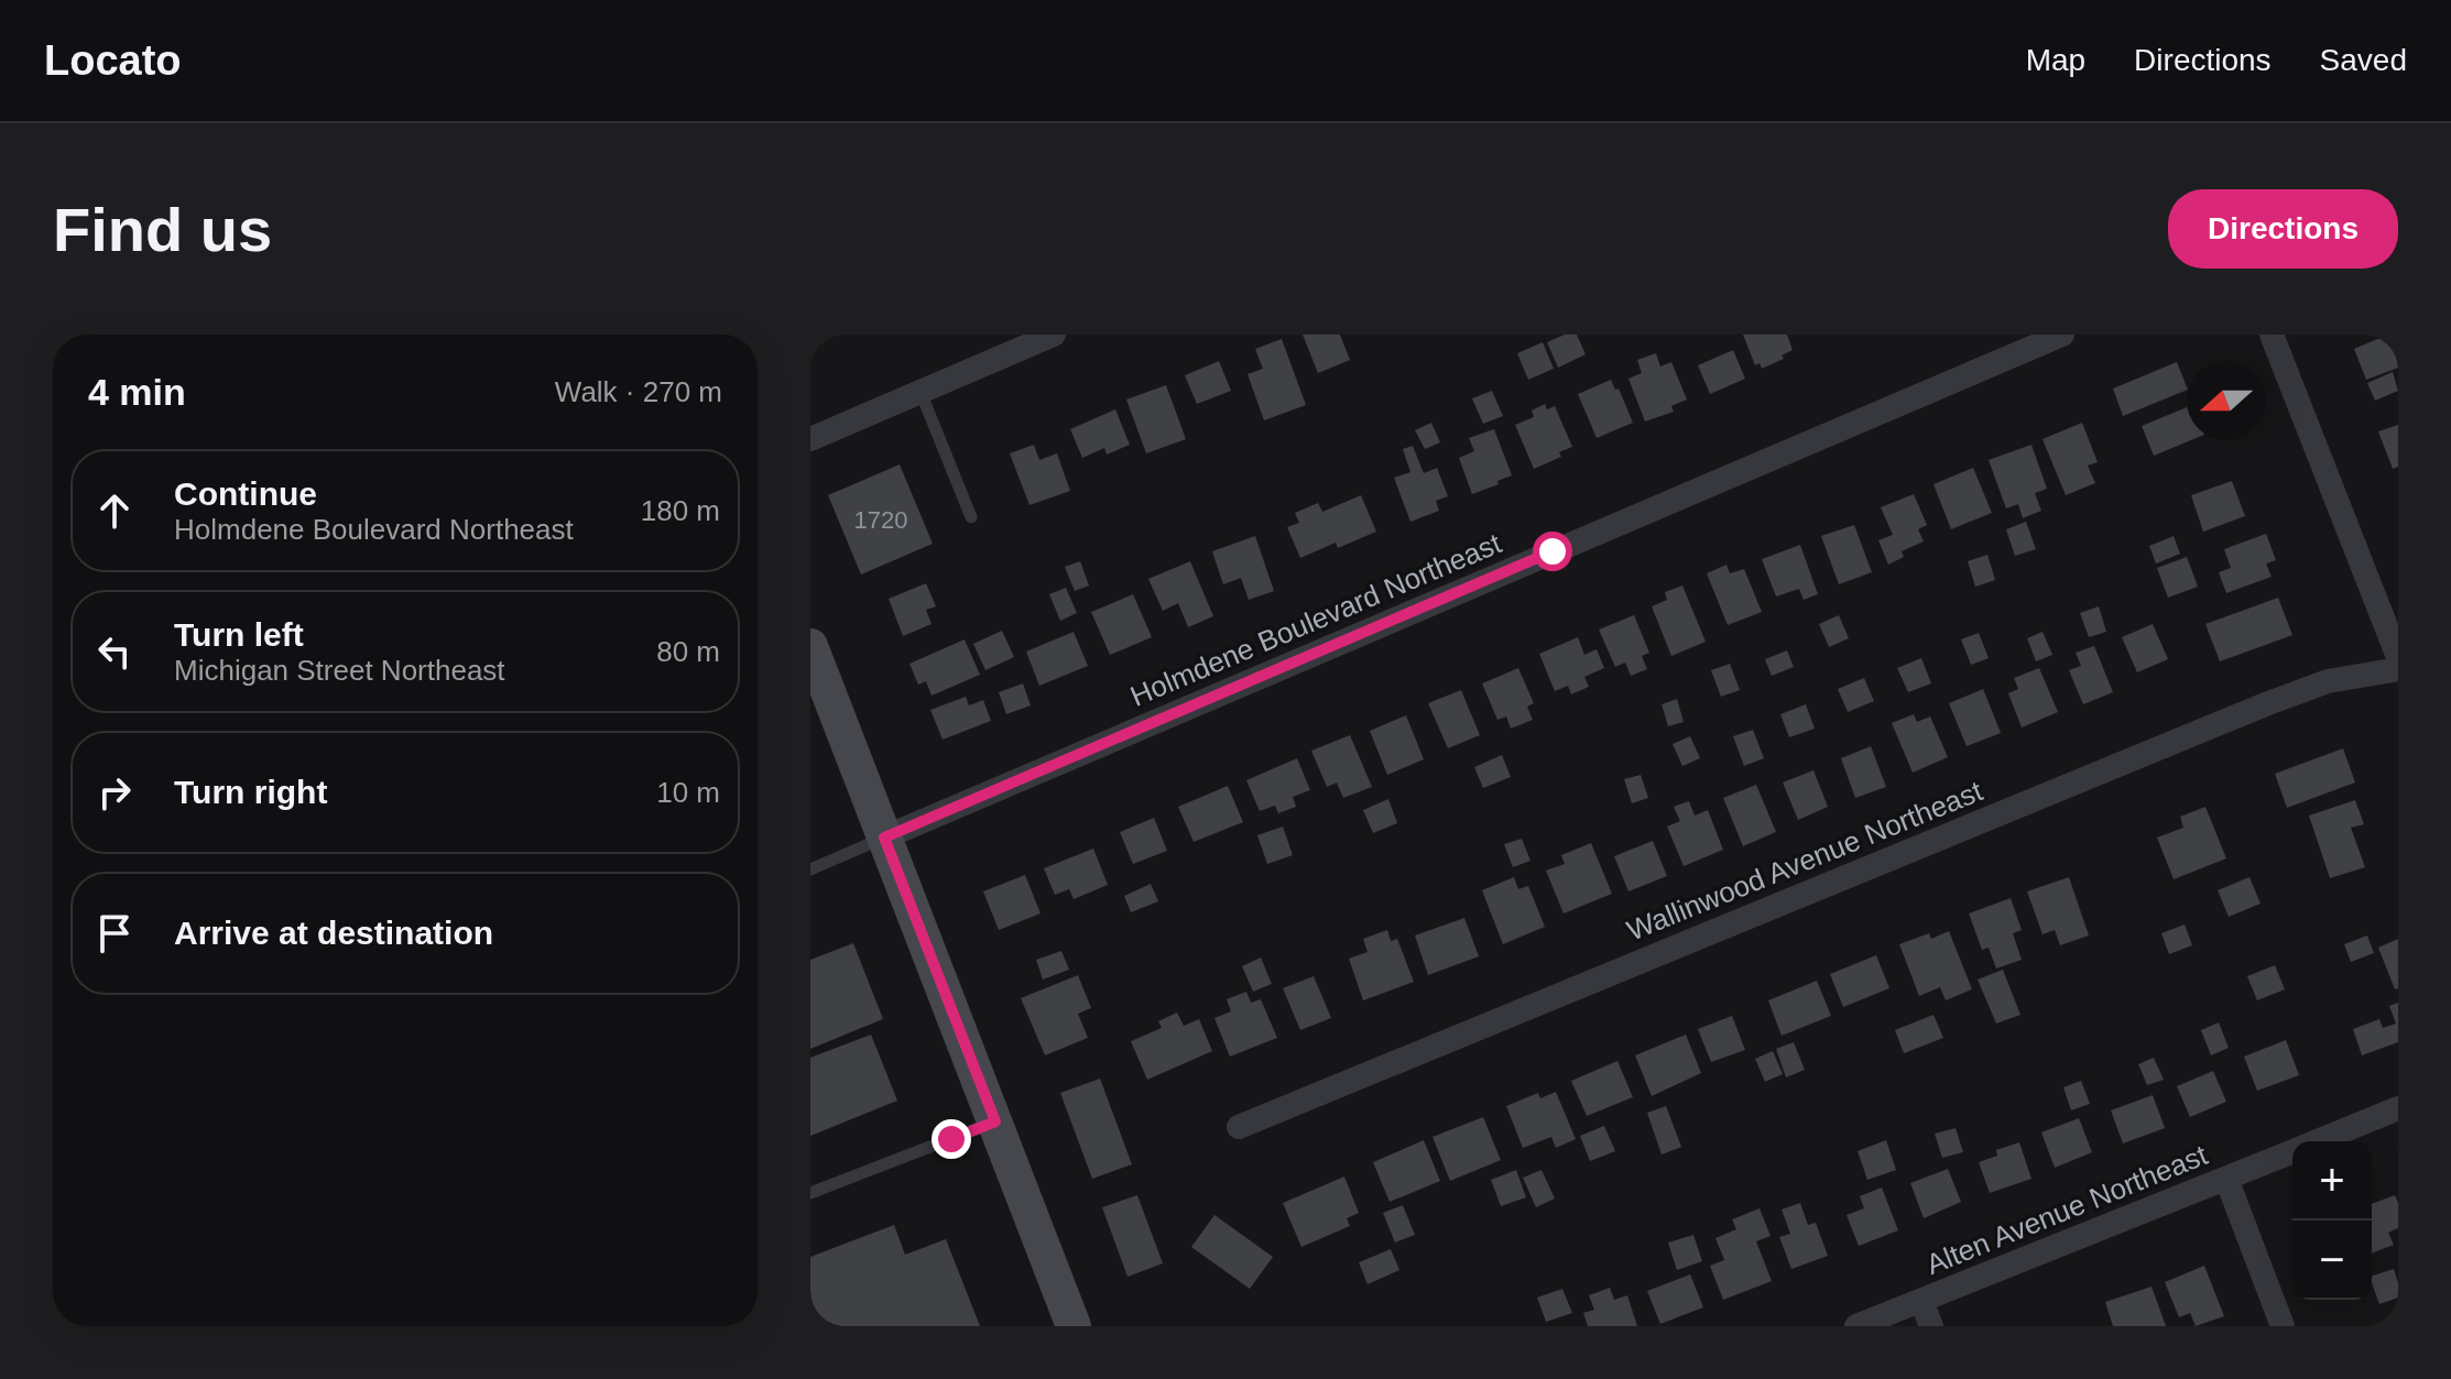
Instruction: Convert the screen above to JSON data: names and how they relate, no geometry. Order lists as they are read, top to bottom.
{
  "streets": {
    "street": ["Holmdene Boulevard Northeast", "Wallinwood Avenue Northeast", "Alten Avenue Northeast"]
  },
  "house_numbers": ["1720"],
  "north": "left",
  "page": {
    "header": "Locato",
    "nav": ["Map", "Directions", "Saved"],
    "buttons": "Directions",
    "title": "Find us",
    "heading": ["4 min", "Walk · 270 m"],
    "list": [
      ["Continue", "Holmdene Boulevard Northeast", "180 m"],
      ["Turn left", "Michigan Street Northeast", "80 m"],
      ["Turn right", "10 m"],
      "Arrive at destination"
    ],
    "map_buttons": ["+", "−"]
  }
}
